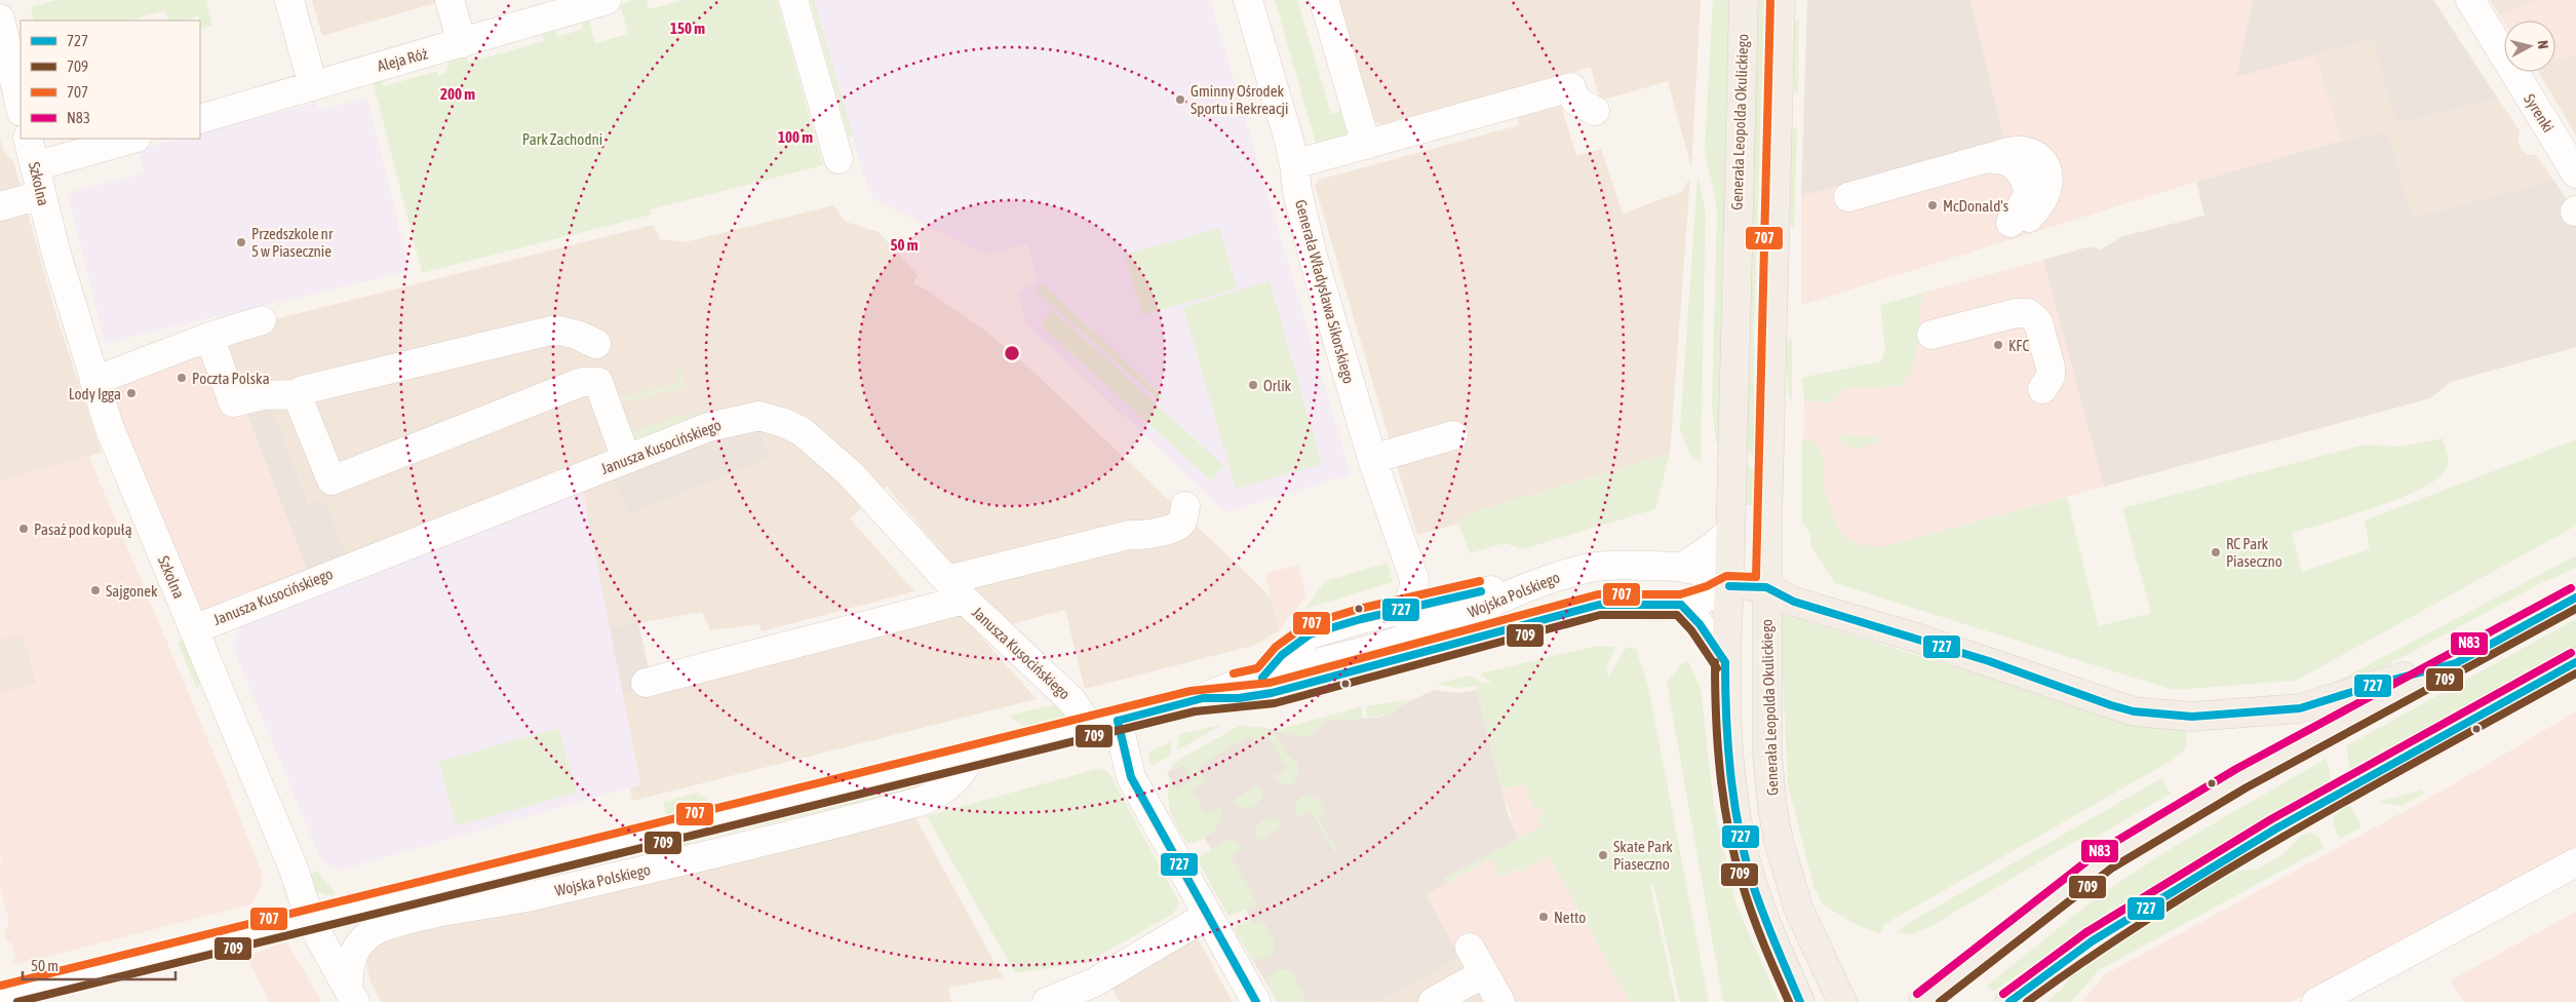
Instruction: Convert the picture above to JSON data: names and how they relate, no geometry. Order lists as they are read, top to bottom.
{
  "streets": {
    "main road": ["Generała Leopolda Okulickiego"],
    "street": [
      "Aleja Róż",
      "Syrenki",
      "Szkolna",
      "Generała Władysława Sikorskiego",
      "Janusza Kusocińskiego",
      "Wojska Polskiego"
    ]
  },
  "crossings": [
    ["Generała Leopolda Okulickiego", "Wojska Polskiego"],
    ["Szkolna", "Janusza Kusocińskiego"],
    ["Szkolna", "Wojska Polskiego"],
    ["Janusza Kusocińskiego", "Wojska Polskiego"]
  ],
  "parks": ["Park Zachodni"],
  "places": [
    "Gminny Ośrodek Sportu i Rekreacji",
    "McDonald's",
    "Przedszkole nr 5 w Piasecznie",
    "KFC",
    "Poczta Polska",
    "Orlik",
    "Lody Igga",
    "Pasaż pod kopułą",
    "RC Park Piaseczno",
    "Sajgonek",
    "Skate Park Piaseczno",
    "Netto"
  ],
  "lines": [
    "transit line 707",
    "transit line 727",
    "transit line N83",
    "transit line 709"
  ],
  "legend": [
    "727",
    "709",
    "707",
    "N83"
  ],
  "scale_bar": "50 m",
  "north": "right",
  "rings": [
    "150 m",
    "200 m",
    "100 m",
    "50 m"
  ]
}
